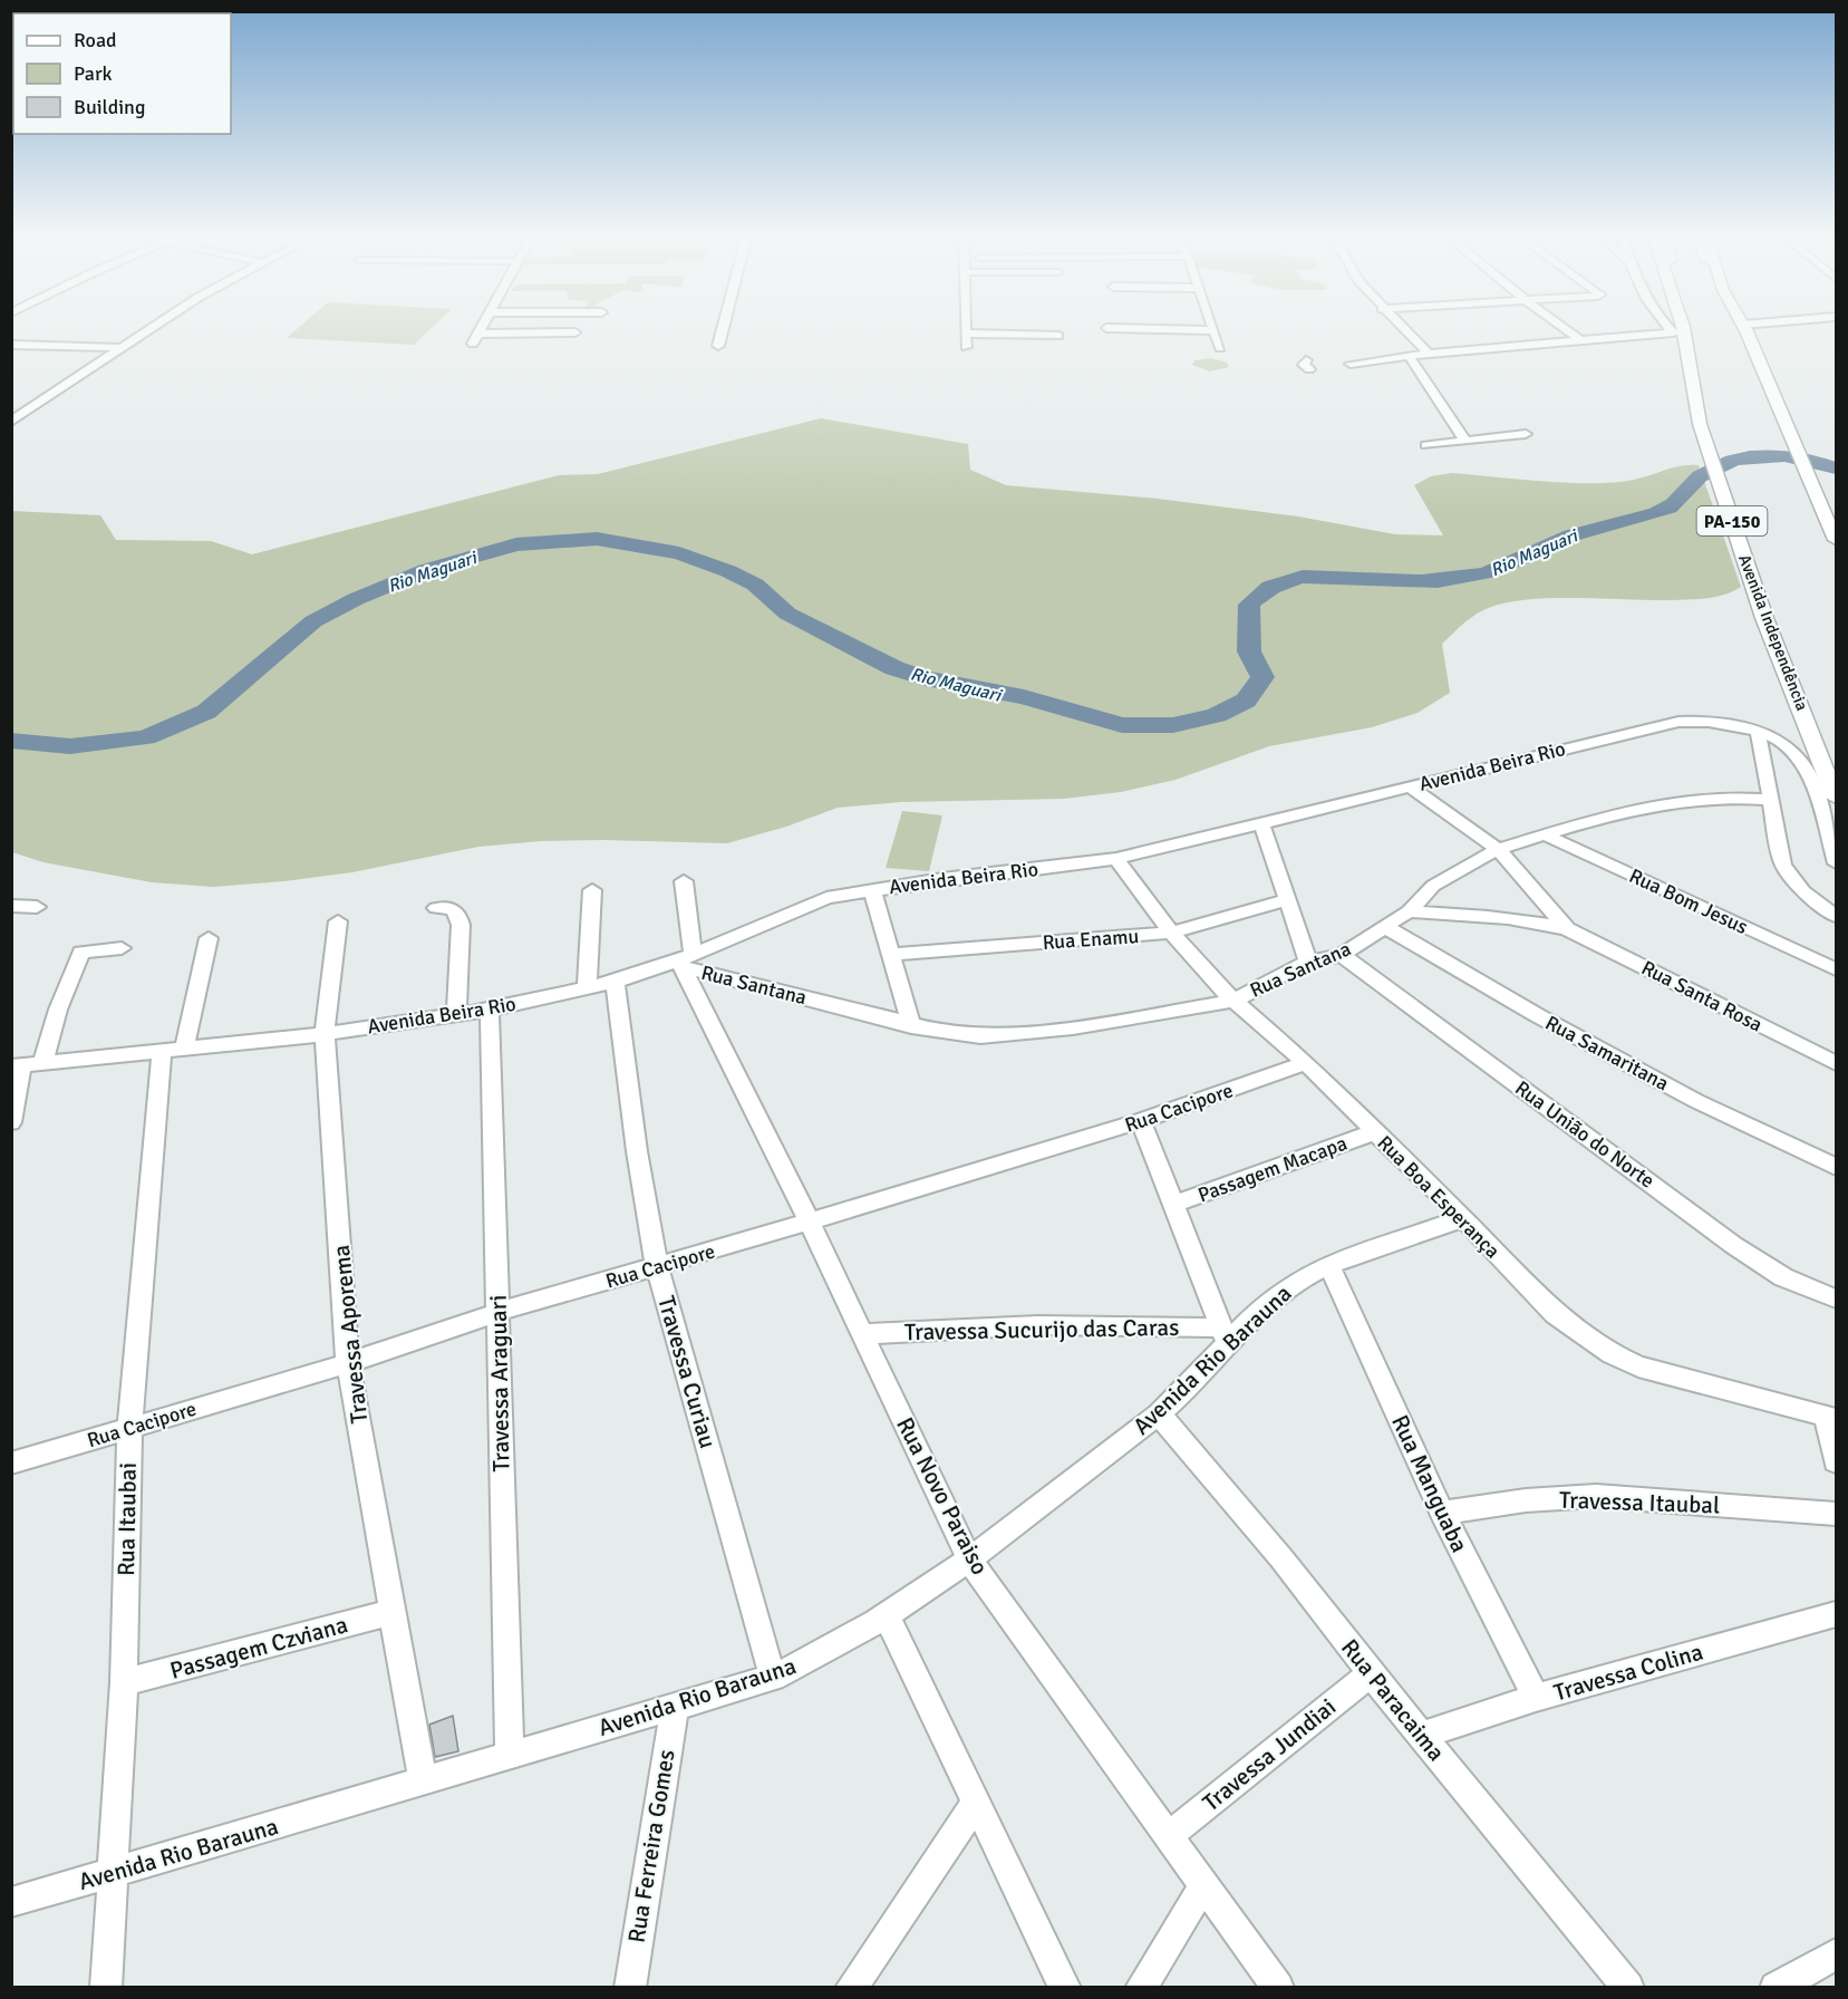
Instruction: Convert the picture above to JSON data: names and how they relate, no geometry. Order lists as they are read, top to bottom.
{
  "streets": {
    "main road": ["PA-150", "Avenida Independência"],
    "street": [
      "Avenida Beira Rio",
      "Rua Bom Jesus",
      "Rua Enamu",
      "Rua Santana",
      "Rua Santa Rosa",
      "Rua Samaritana",
      "Rua Cacipore",
      "Rua União do Norte",
      "Passagem Macapa",
      "Rua Boa Esperança",
      "Travessa Sucurijo das Caras",
      "Travessa Aporema",
      "Avenida Rio Barauna",
      "Travessa Curiau",
      "Travessa Araguari",
      "Rua Manguaba",
      "Rua Novo Paraiso",
      "Travessa Itaubal",
      "Rua Itaubai",
      "Passagem Czviana",
      "Travessa Colina",
      "Rua Paracaima",
      "Travessa Jundiai",
      "Rua Ferreira Gomes"
    ]
  },
  "crossings": [
    ["Avenida Independência", "Avenida Beira Rio"],
    ["Avenida Beira Rio", "Rua Santana"],
    ["Avenida Beira Rio", "Rua Santa Rosa"],
    ["Avenida Beira Rio", "Rua Boa Esperança"],
    ["Avenida Beira Rio", "Travessa Aporema"],
    ["Avenida Beira Rio", "Travessa Curiau"],
    ["Avenida Beira Rio", "Travessa Araguari"],
    ["Avenida Beira Rio", "Rua Novo Paraiso"],
    ["Avenida Beira Rio", "Rua Itaubai"],
    ["Rua Bom Jesus", "Rua Santana"],
    ["Rua Enamu", "Rua Boa Esperança"],
    ["Rua Santana", "Rua Santa Rosa"],
    ["Rua Santana", "Rua Samaritana"],
    ["Rua Santana", "Rua União do Norte"],
    ["Rua Santana", "Rua Boa Esperança"],
    ["Rua Santana", "Rua Novo Paraiso"],
    ["Rua Cacipore", "Rua Boa Esperança"],
    ["Rua Cacipore", "Travessa Aporema"],
    ["Rua Cacipore", "Travessa Curiau"],
    ["Rua Cacipore", "Travessa Araguari"],
    ["Rua Cacipore", "Rua Novo Paraiso"],
    ["Rua Cacipore", "Rua Itaubai"],
    ["Passagem Macapa", "Rua Boa Esperança"],
    ["Rua Boa Esperança", "Avenida Rio Barauna"],
    ["Travessa Sucurijo das Caras", "Avenida Rio Barauna"],
    ["Travessa Sucurijo das Caras", "Rua Novo Paraiso"],
    ["Travessa Aporema", "Avenida Rio Barauna"],
    ["Travessa Aporema", "Passagem Czviana"],
    ["Avenida Rio Barauna", "Travessa Curiau"],
    ["Avenida Rio Barauna", "Travessa Araguari"],
    ["Avenida Rio Barauna", "Rua Manguaba"],
    ["Avenida Rio Barauna", "Rua Novo Paraiso"],
    ["Avenida Rio Barauna", "Rua Itaubai"],
    ["Avenida Rio Barauna", "Rua Paracaima"],
    ["Avenida Rio Barauna", "Rua Ferreira Gomes"],
    ["Rua Manguaba", "Travessa Itaubal"],
    ["Rua Manguaba", "Travessa Colina"],
    ["Rua Novo Paraiso", "Travessa Jundiai"],
    ["Rua Itaubai", "Passagem Czviana"],
    ["Travessa Colina", "Rua Paracaima"],
    ["Rua Paracaima", "Travessa Jundiai"]
  ],
  "water": ["Rio Maguari"],
  "legend": ["Road", "Park", "Building"]
}
